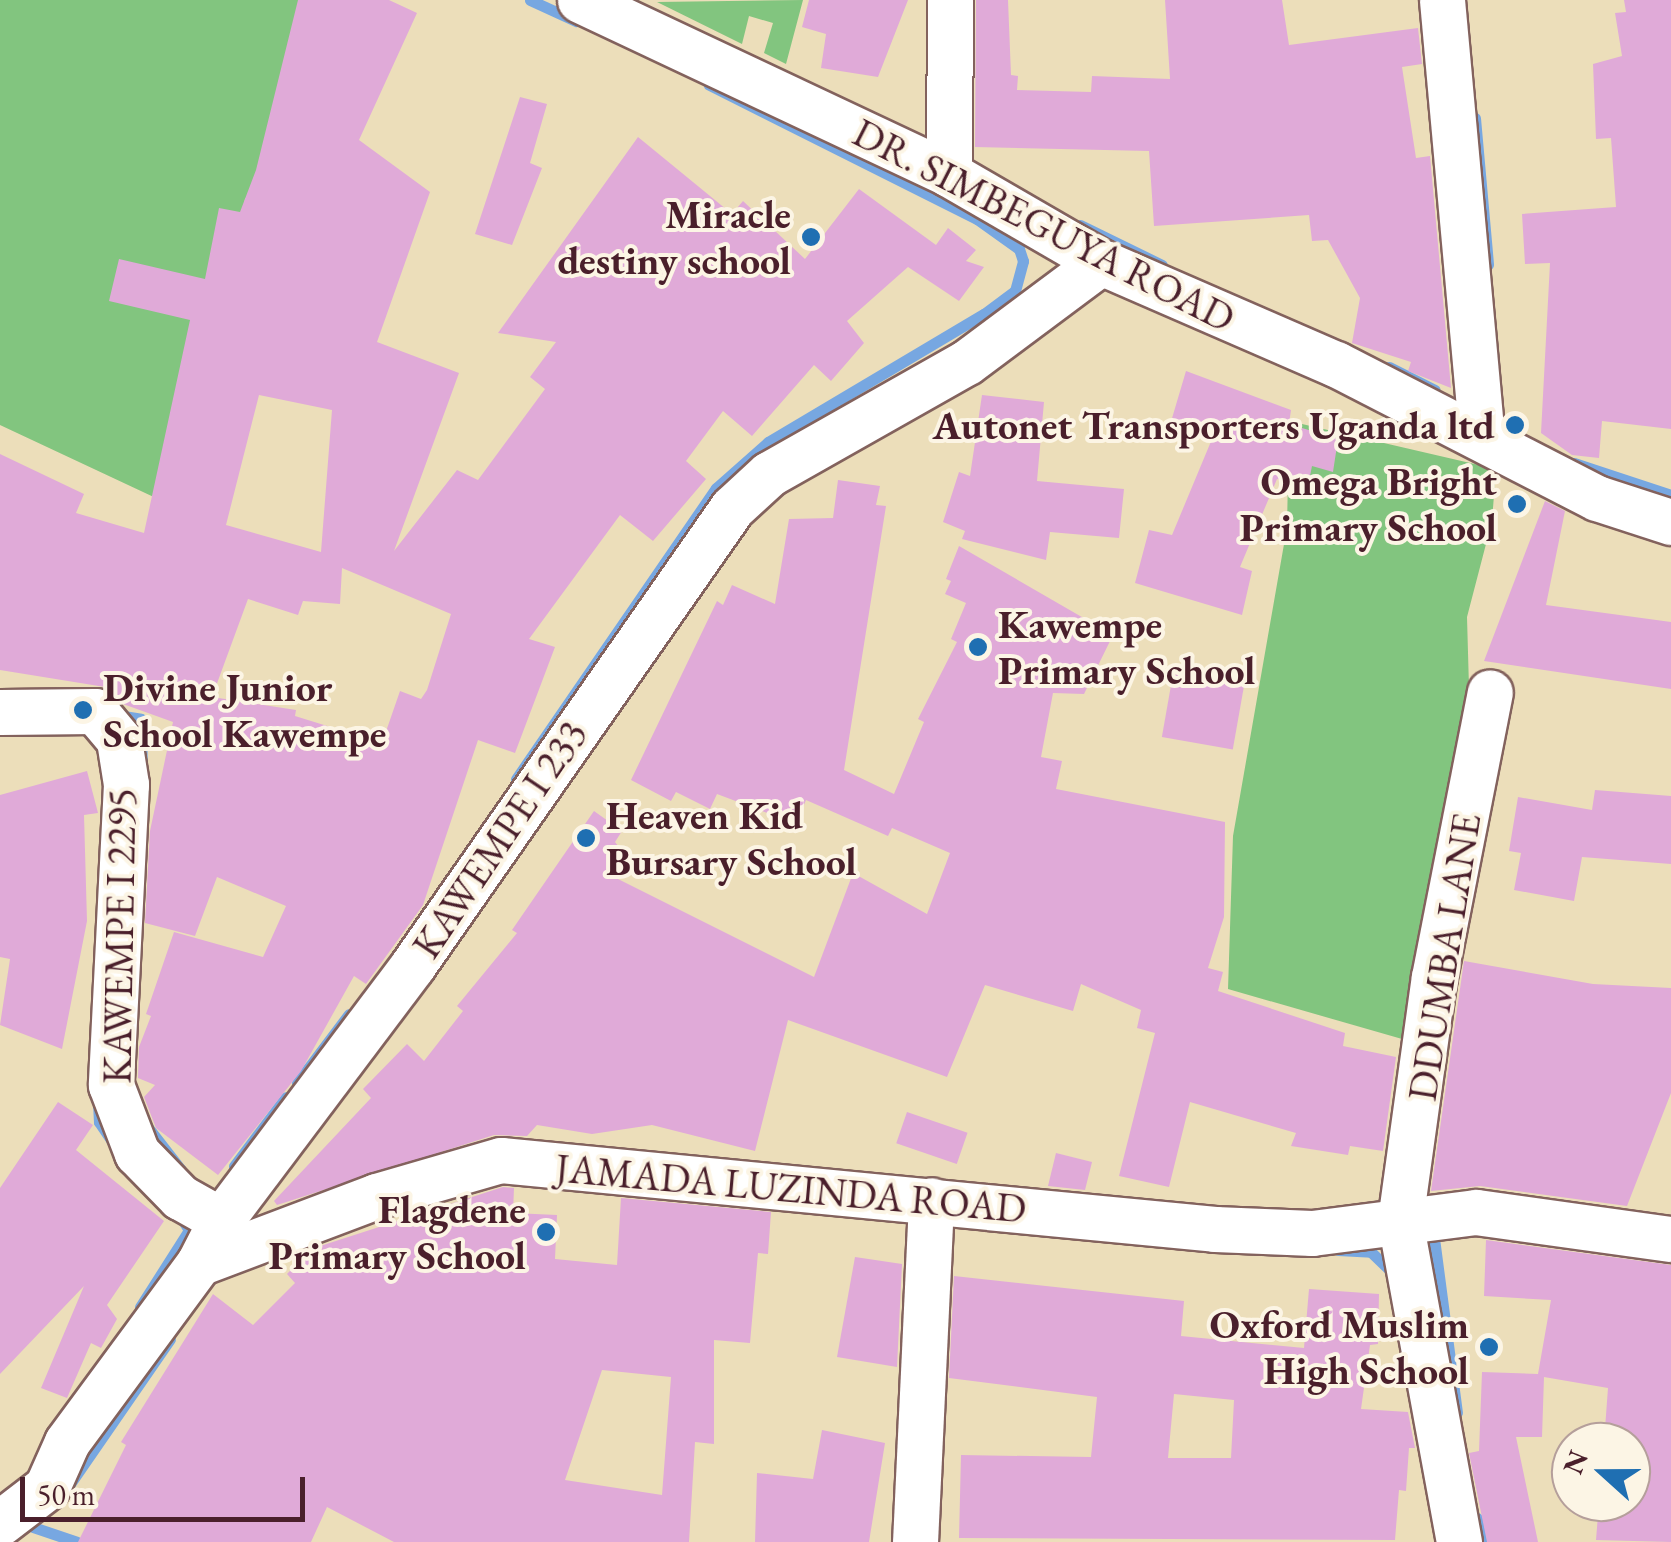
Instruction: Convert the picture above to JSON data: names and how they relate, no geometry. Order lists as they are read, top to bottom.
{
  "streets": {
    "street": [
      "DR. SIMBEGUYA ROAD",
      "KAWEMPE I 233",
      "KAWEMPE I 2295",
      "DDUMBA LANE",
      "JAMADA LUZINDA ROAD"
    ]
  },
  "crossings": [
    ["DR. SIMBEGUYA ROAD", "KAWEMPE I 233"],
    ["KAWEMPE I 233", "KAWEMPE I 2295"],
    ["KAWEMPE I 233", "JAMADA LUZINDA ROAD"],
    ["DDUMBA LANE", "JAMADA LUZINDA ROAD"]
  ],
  "places": [
    "Miracle destiny school",
    "Autonet Transporters Uganda ltd",
    "Omega Bright Primary School",
    "Kawempe Primary School",
    "Divine Junior School Kawempe",
    "Heaven Kid Bursary School",
    "Flagdene Primary School",
    "Oxford Muslim High School"
  ],
  "scale_bar": "50 m",
  "north": "left"
}
